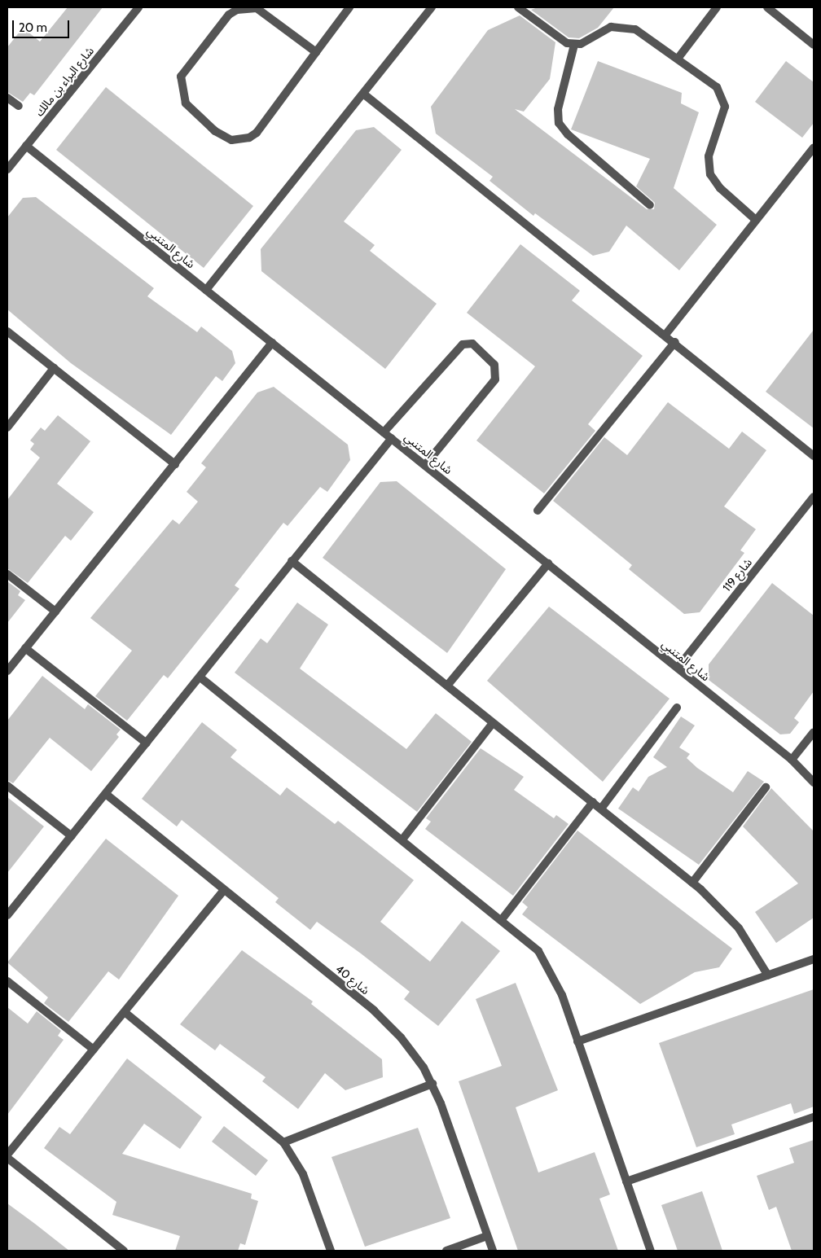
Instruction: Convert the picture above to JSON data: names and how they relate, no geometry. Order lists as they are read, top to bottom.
{
  "streets": {
    "street": [
      "شارع البراء بن مالك",
      "شارع المتنبي",
      "شارع 119",
      "شارع 40"
    ]
  },
  "crossings": [
    ["شارع البراء بن مالك", "شارع المتنبي"],
    ["شارع المتنبي", "شارع 119"]
  ],
  "scale_bar": "20 m"
}
